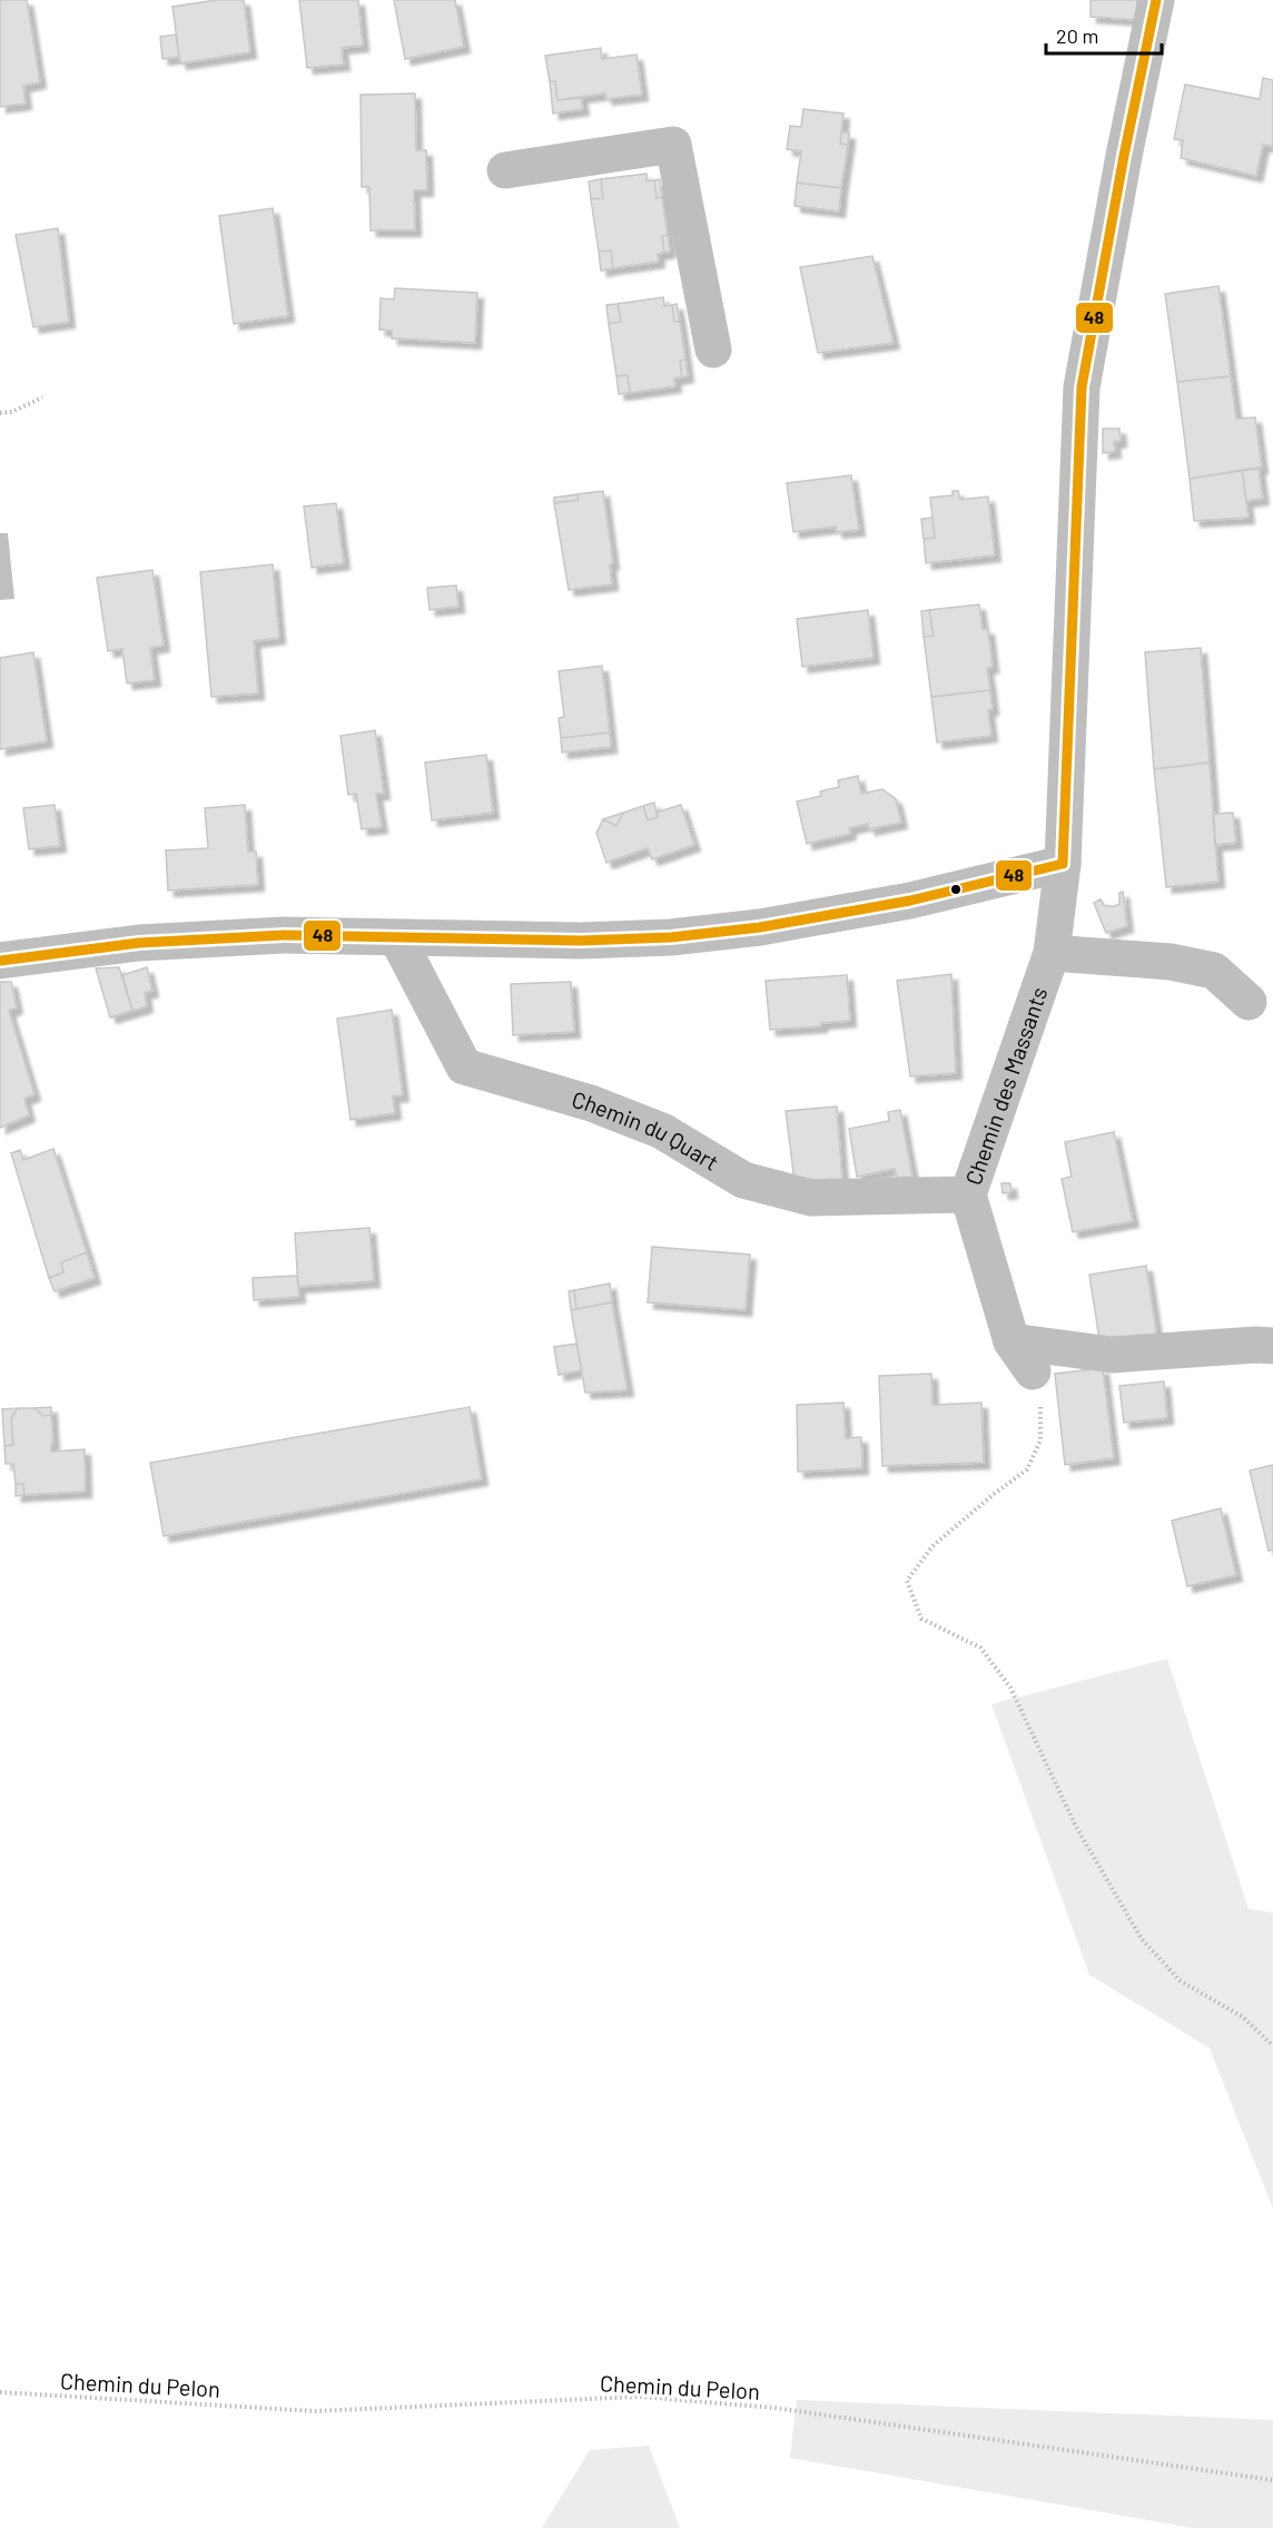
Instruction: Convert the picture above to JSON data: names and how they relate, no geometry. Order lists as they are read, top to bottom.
{
  "streets": {
    "street": ["Chemin des Massants", "Chemin du Quart"],
    "path": ["Chemin du Pelon"]
  },
  "crossings": [
    ["Chemin des Massants", "Chemin du Quart"]
  ],
  "lines": ["transit line 48"],
  "scale_bar": "20 m"
}
